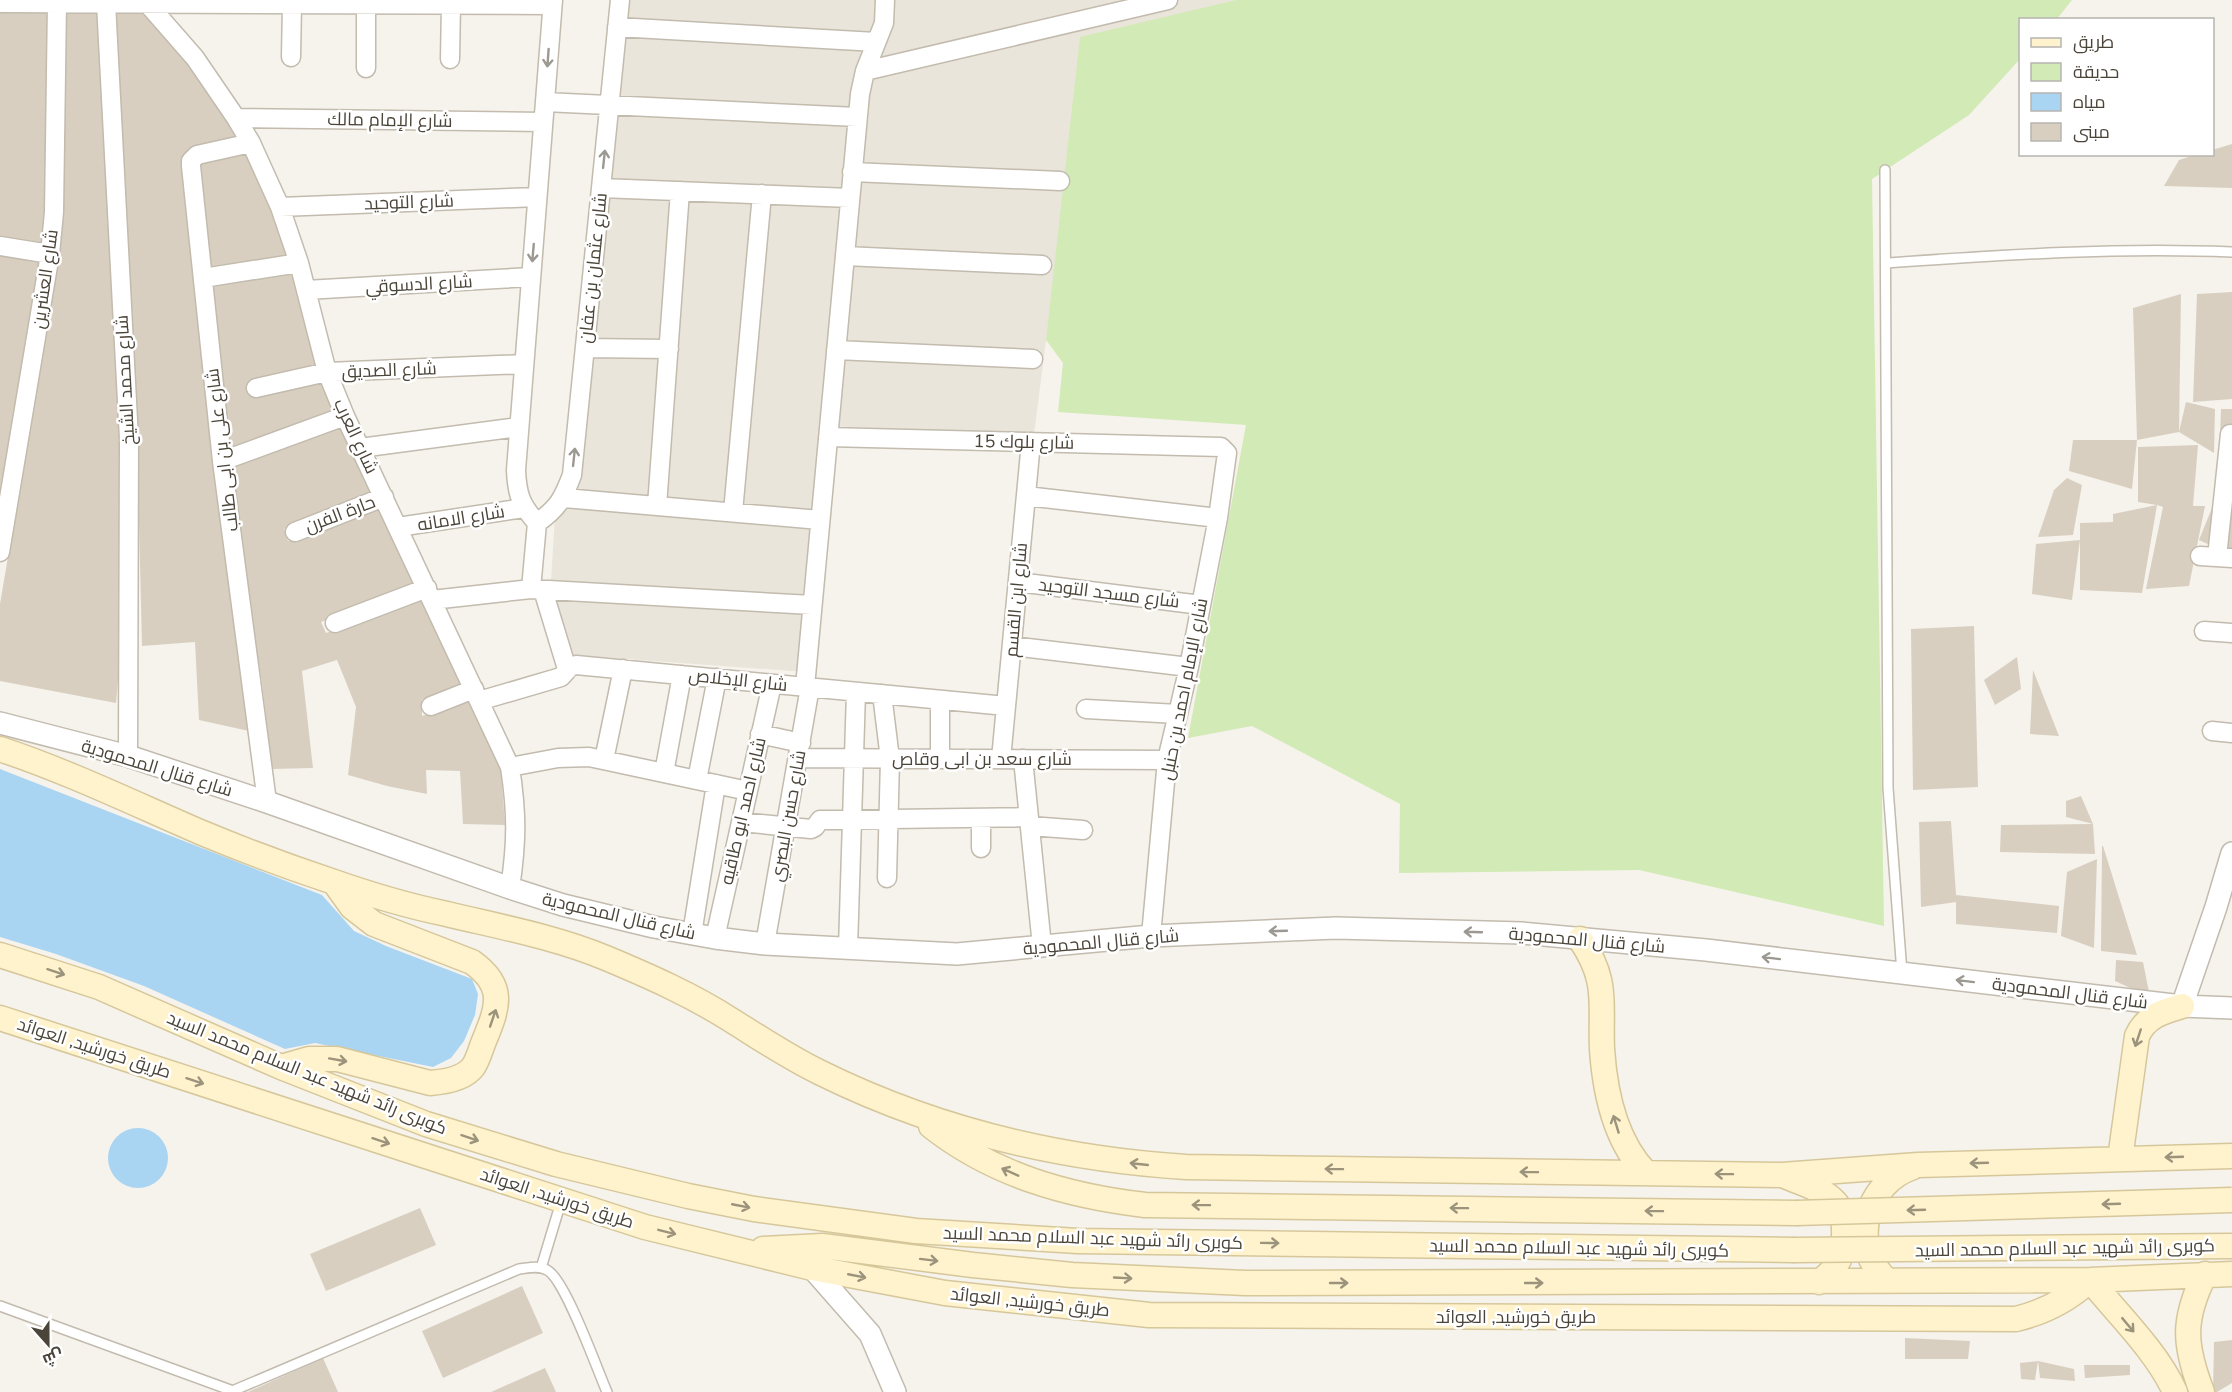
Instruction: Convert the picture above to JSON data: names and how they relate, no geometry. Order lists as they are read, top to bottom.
{
  "streets": {
    "main road": ["طريق خورشيد, العوائد", "كوبرى رائد شهيد عبد السلام محمد السيد"],
    "street": [
      "شارع الإمام مالك",
      "شارع التوحيد",
      "شارع عثمان بن عفان",
      "شارع العشرين",
      "شارع الدسوقي",
      "شارع الصديق",
      "شارع محمد الشيخ",
      "شارع العرب",
      "شارع بلوك 15",
      "شارع على بن ابى طالب",
      "حارة الفرن",
      "شارع الامانه",
      "شارع مسجد التوحيد",
      "شارع ابن القسم",
      "شارع الإخلاص",
      "شارع الإمام احمد بن حنبل",
      "شارع سعد بن ابى وقاص",
      "شارع قنال المحمودية",
      "شارع احمد ابو طاقيه",
      "شارع حسن البصري"
    ]
  },
  "crossings": [
    ["شارع الإمام مالك", "شارع العرب"],
    ["شارع التوحيد", "شارع العرب"],
    ["شارع الدسوقي", "شارع العرب"],
    ["شارع الصديق", "شارع العرب"],
    ["شارع محمد الشيخ", "شارع قنال المحمودية"],
    ["شارع العرب", "شارع على بن ابى طالب"],
    ["شارع العرب", "حارة الفرن"],
    ["شارع العرب", "شارع الامانه"],
    ["شارع العرب", "شارع الإخلاص"],
    ["شارع العرب", "شارع قنال المحمودية"],
    ["شارع بلوك 15", "شارع ابن القسم"],
    ["شارع بلوك 15", "شارع الإمام احمد بن حنبل"],
    ["شارع بلوك 15", "شارع حسن البصري"],
    ["شارع على بن ابى طالب", "شارع قنال المحمودية"],
    ["شارع مسجد التوحيد", "شارع ابن القسم"],
    ["شارع مسجد التوحيد", "شارع الإمام احمد بن حنبل"],
    ["شارع ابن القسم", "شارع الإخلاص"],
    ["شارع ابن القسم", "شارع سعد بن ابى وقاص"],
    ["شارع الإخلاص", "شارع احمد ابو طاقيه"],
    ["شارع الإخلاص", "شارع حسن البصري"],
    ["شارع الإمام احمد بن حنبل", "شارع سعد بن ابى وقاص"],
    ["شارع الإمام احمد بن حنبل", "شارع قنال المحمودية"],
    ["شارع سعد بن ابى وقاص", "شارع احمد ابو طاقيه"],
    ["شارع سعد بن ابى وقاص", "شارع حسن البصري"],
    ["شارع قنال المحمودية", "شارع احمد ابو طاقيه"],
    ["شارع قنال المحمودية", "شارع حسن البصري"]
  ],
  "one_way": ["شارع قنال المحمودية"],
  "legend": [
    "طريق",
    "حديقة",
    "مياه",
    "مبنى"
  ],
  "north": "bottom"
}
